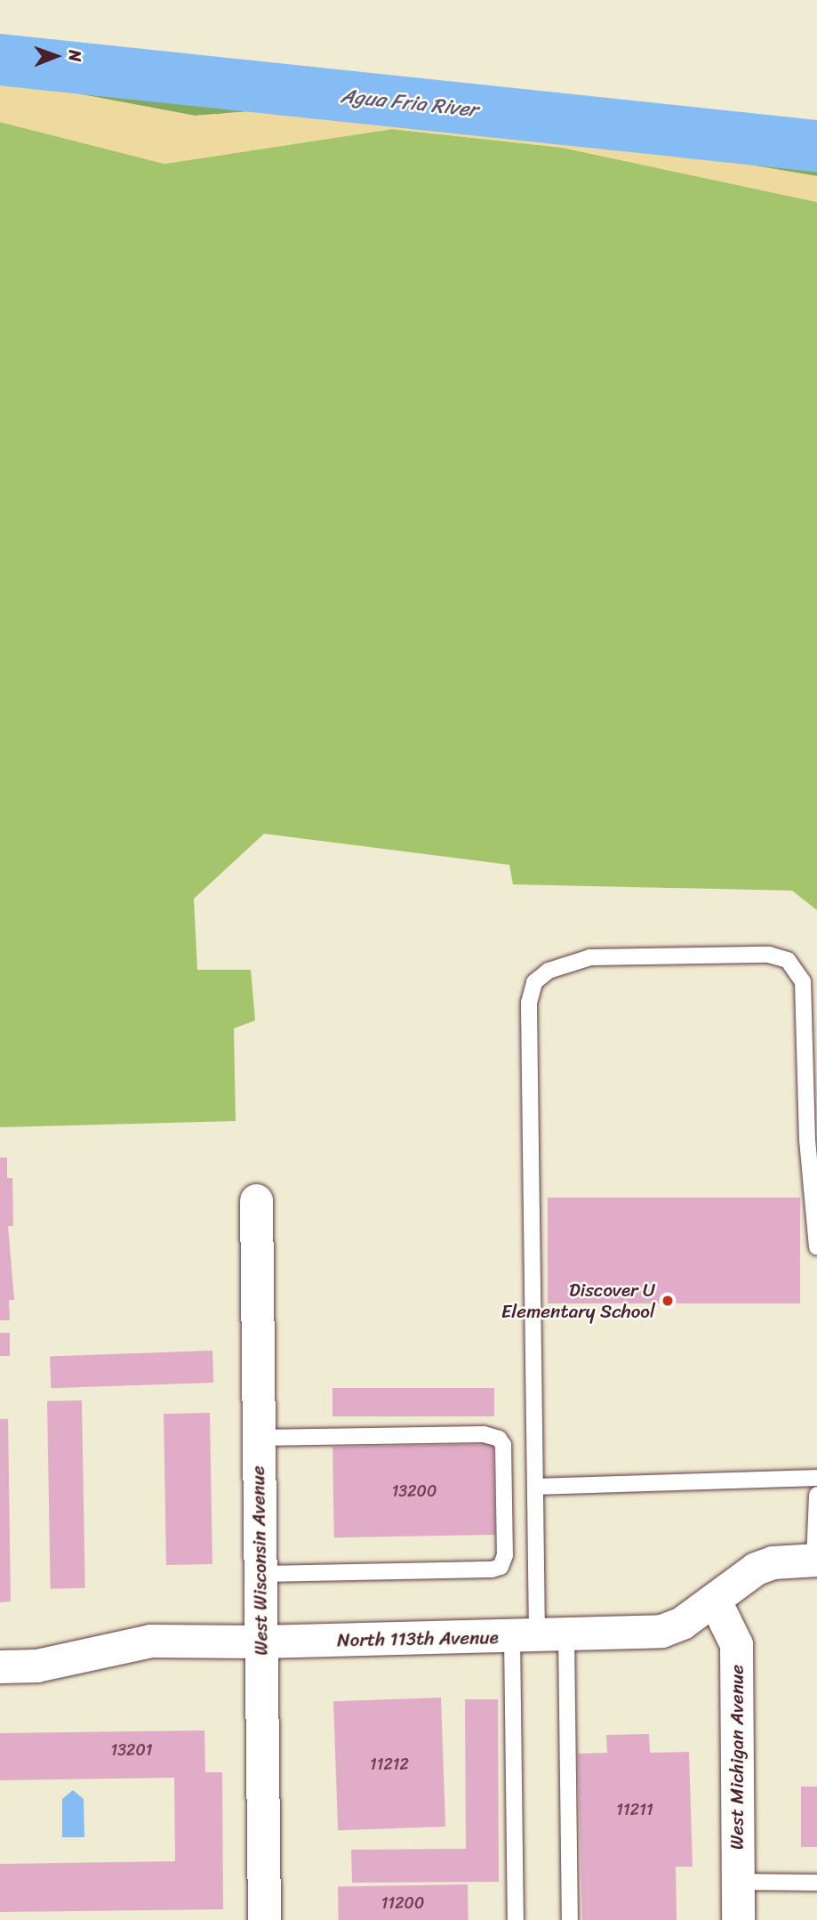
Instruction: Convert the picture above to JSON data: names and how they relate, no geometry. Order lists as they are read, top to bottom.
{
  "streets": {
    "street": ["West Wisconsin Avenue", "North 113th Avenue", "West Michigan Avenue"]
  },
  "crossings": [
    ["West Wisconsin Avenue", "North 113th Avenue"],
    ["North 113th Avenue", "West Michigan Avenue"]
  ],
  "water": ["Agua Fria River"],
  "places": ["Discover U Elementary School"],
  "house_numbers": [
    "13200",
    "13201",
    "11212",
    "11211",
    "11200"
  ],
  "north": "right"
}
